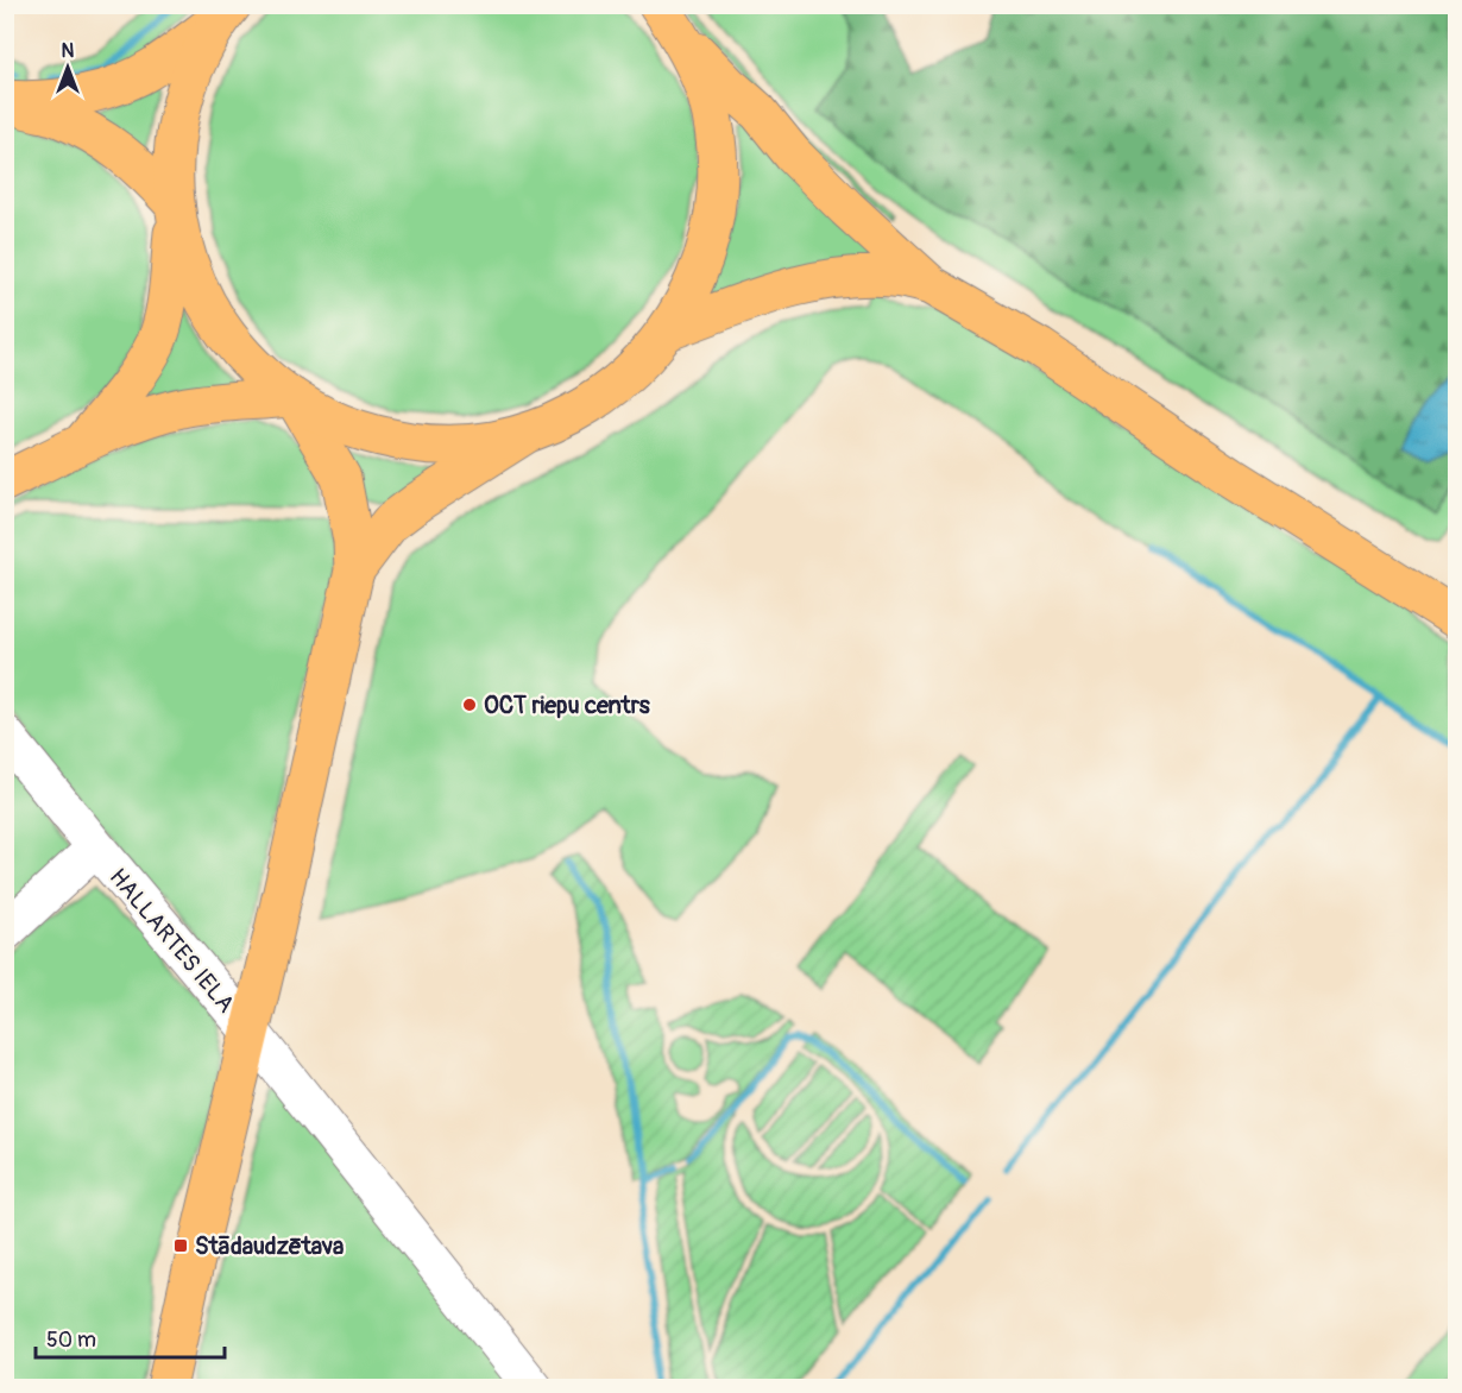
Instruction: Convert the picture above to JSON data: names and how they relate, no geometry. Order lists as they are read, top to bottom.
{
  "streets": {
    "street": ["HALLARTES IELA"]
  },
  "places": {
    "other": ["OCT riepu centrs"],
    "transit": ["Stādaudzētava"]
  },
  "scale_bar": "50 m",
  "north": "top"
}
